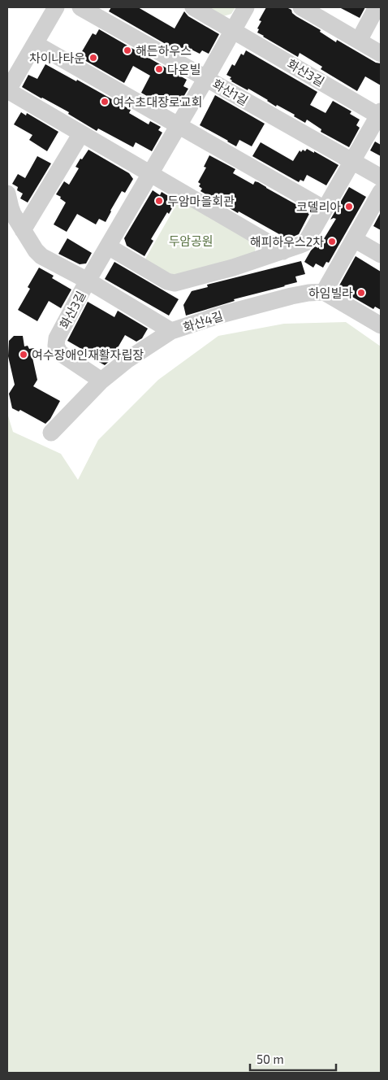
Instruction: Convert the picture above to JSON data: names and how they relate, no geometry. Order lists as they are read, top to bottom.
{
  "streets": {
    "street": ["화산3길", "화산1길", "화산4길"]
  },
  "crossings": [
    ["화산3길", "화산1길"],
    ["화산3길", "화산4길"]
  ],
  "parks": ["두암공원"],
  "places": [
    "해든하우스",
    "차이나타운",
    "다온빌",
    "여수초대장로교회",
    "두암마을회관",
    "코델리아",
    "해피하우스2차",
    "하임빌라",
    "여수장애인재활자립장"
  ],
  "scale_bar": "50 m"
}
